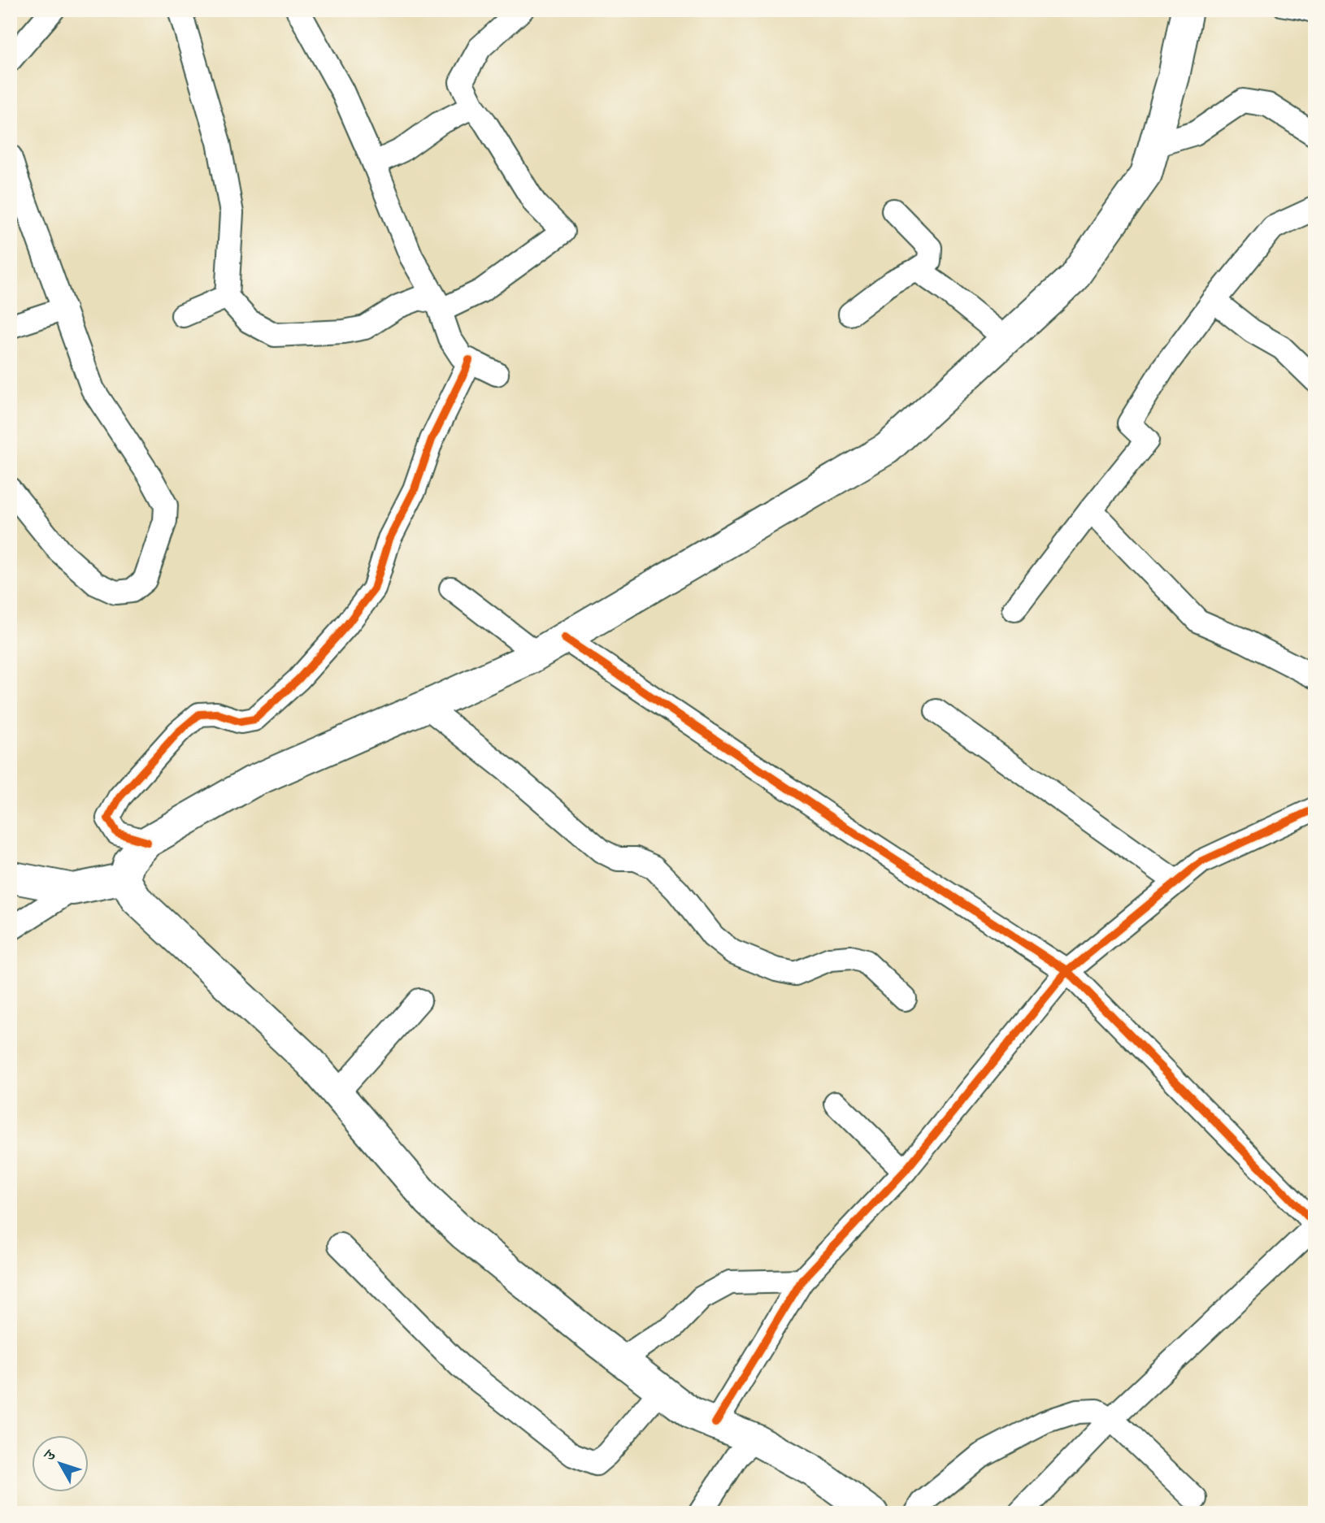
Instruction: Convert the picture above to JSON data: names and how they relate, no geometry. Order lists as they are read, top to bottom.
{
  "north": "top left"
}
